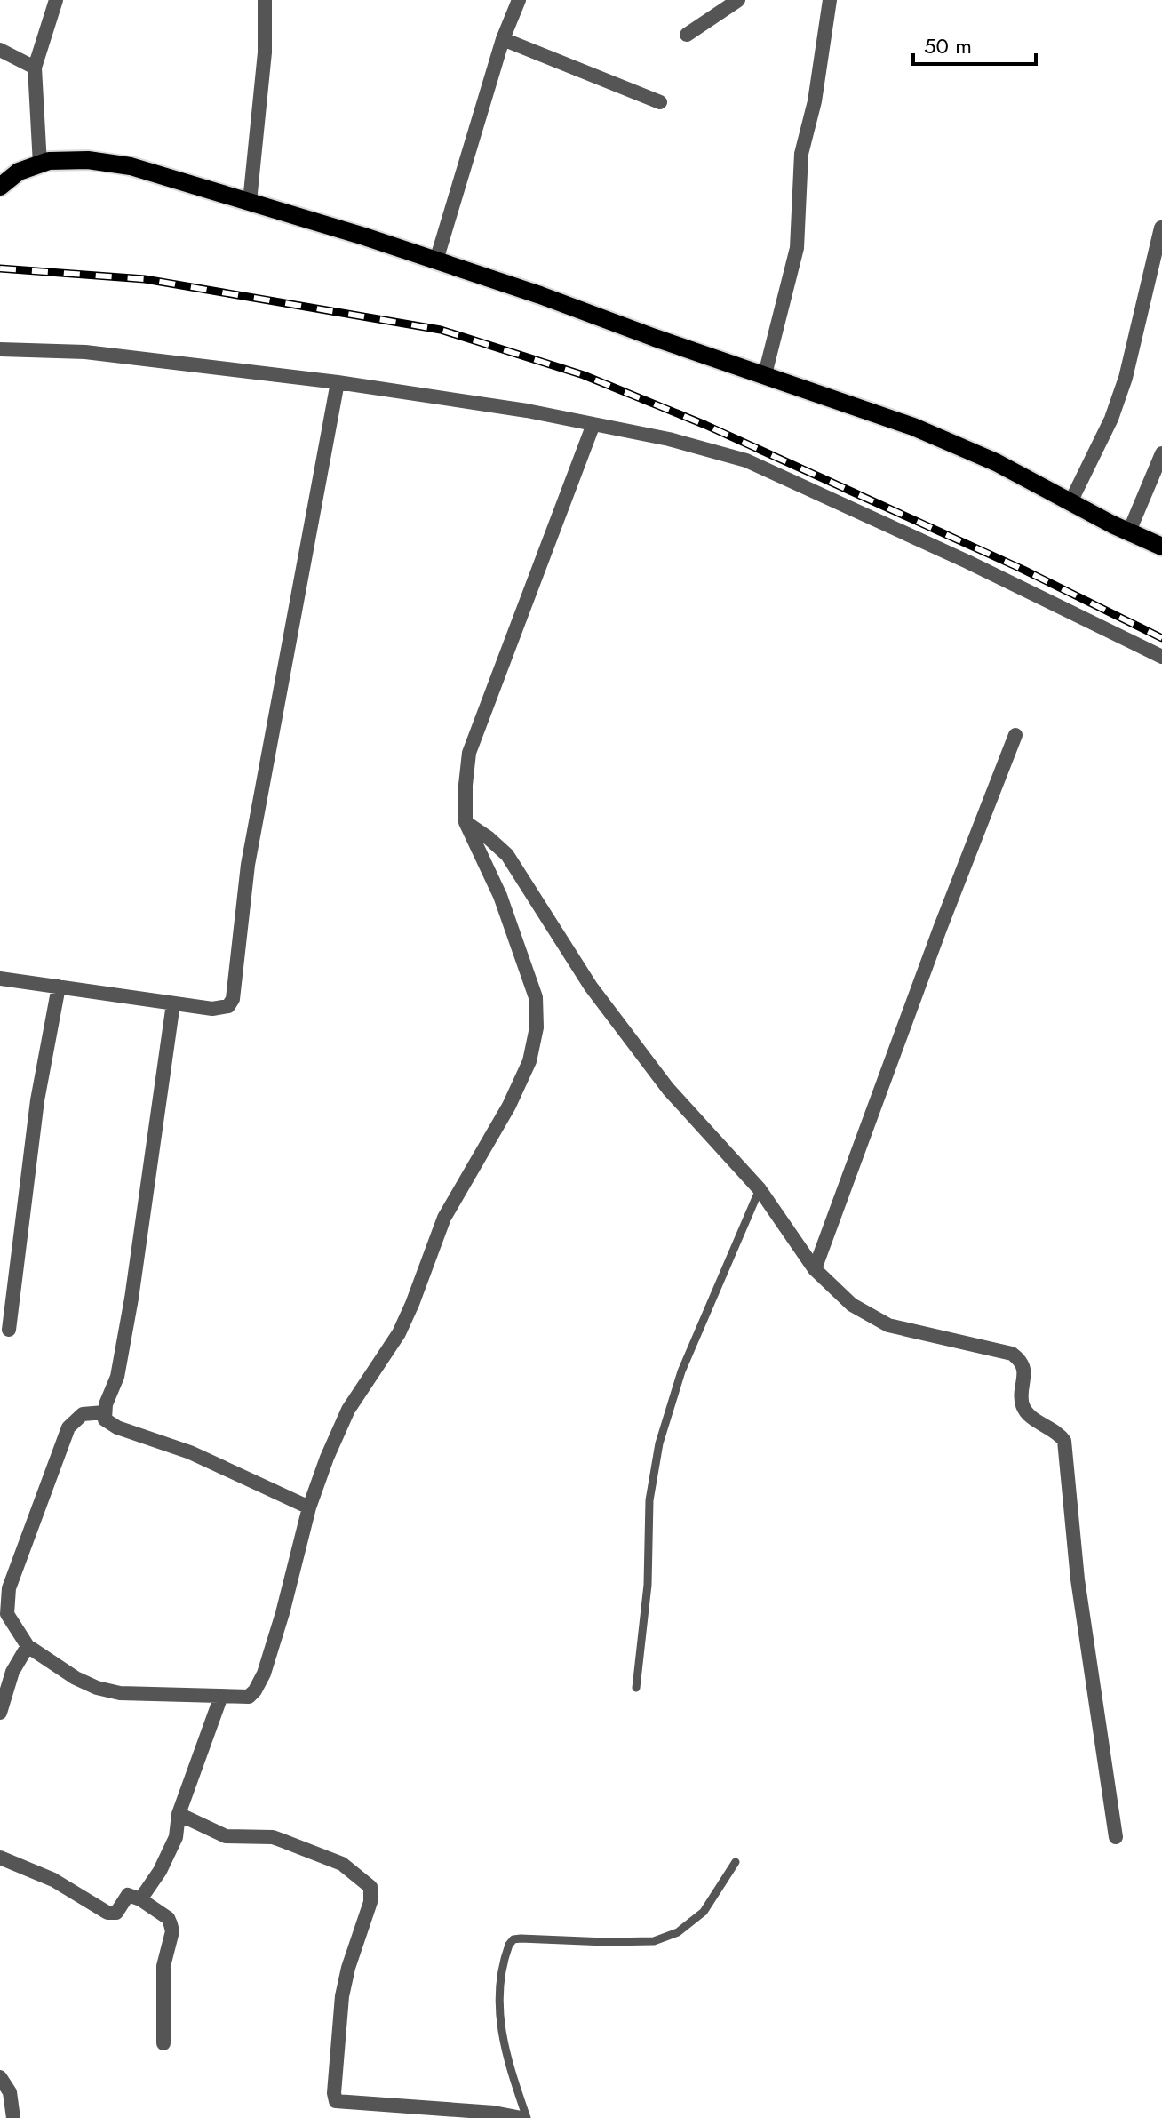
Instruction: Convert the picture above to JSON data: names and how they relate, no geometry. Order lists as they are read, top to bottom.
{
  "scale_bar": "50 m"
}
